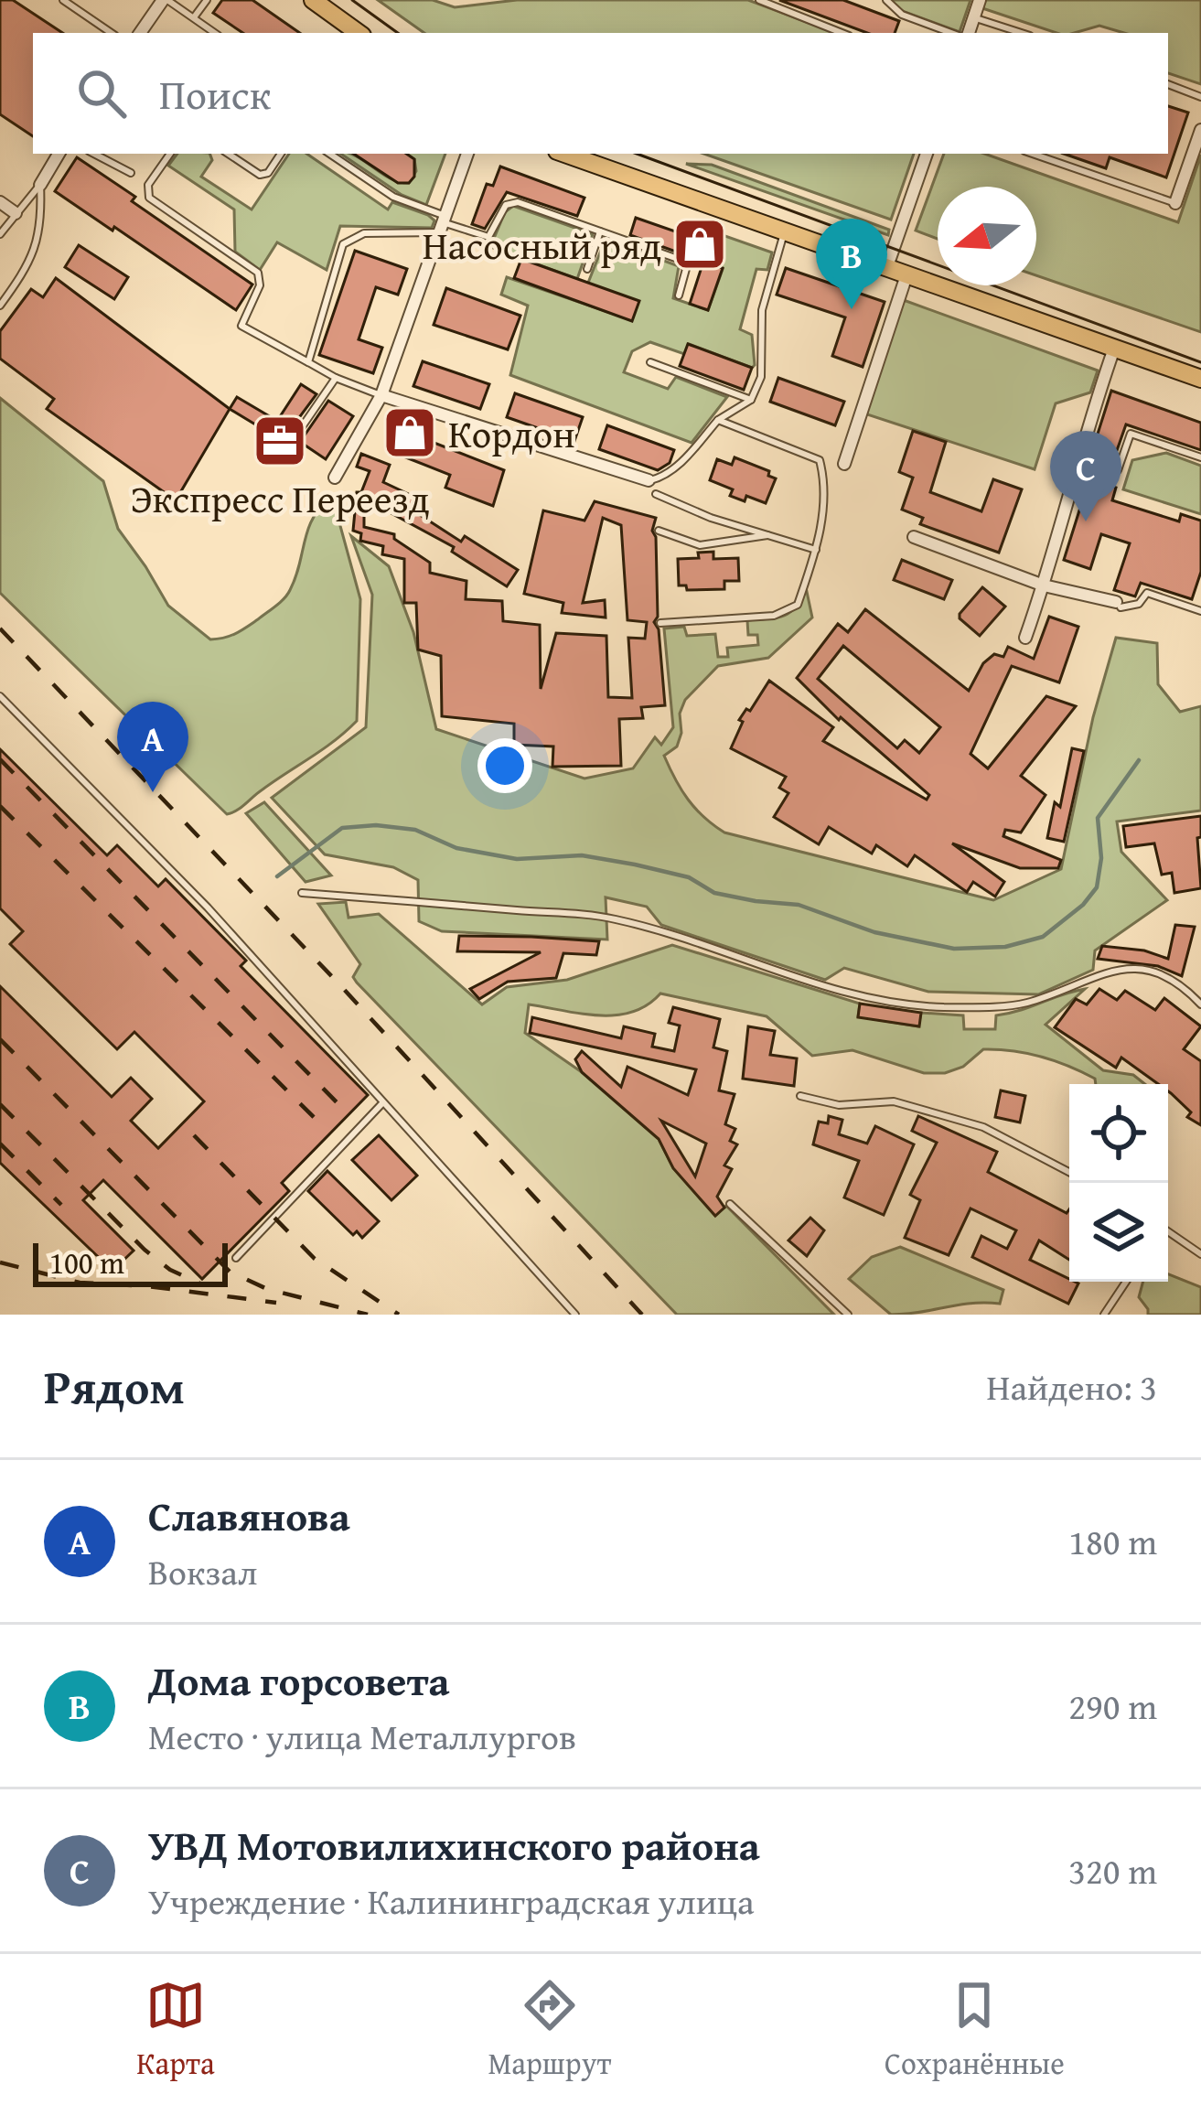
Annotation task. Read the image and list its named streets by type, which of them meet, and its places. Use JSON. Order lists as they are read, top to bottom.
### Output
{
  "places": {
    "shop": ["Насосный ряд", "Кордон"],
    "office": ["Экспресс Переезд"]
  },
  "scale_bar": "100 m",
  "north": "left",
  "page": {
    "search": "Поиск",
    "pins": ["B", "C", "A"],
    "scale": "100 m",
    "heading": ["Рядом", "Найдено: 3"],
    "list": [
      {
        "mark": "A",
        "name": "Славянова",
        "note": "Вокзал",
        "value": "180 m"
      },
      {
        "mark": "B",
        "name": "Дома горсовета",
        "note": "Место · улица Металлургов",
        "value": "290 m"
      },
      {
        "mark": "C",
        "name": "УВД Мотовилихинского района",
        "note": "Учреждение · Калининградская улица",
        "value": "320 m"
      }
    ],
    "nav": ["Карта", "Маршрут", "Сохранённые"]
  }
}
